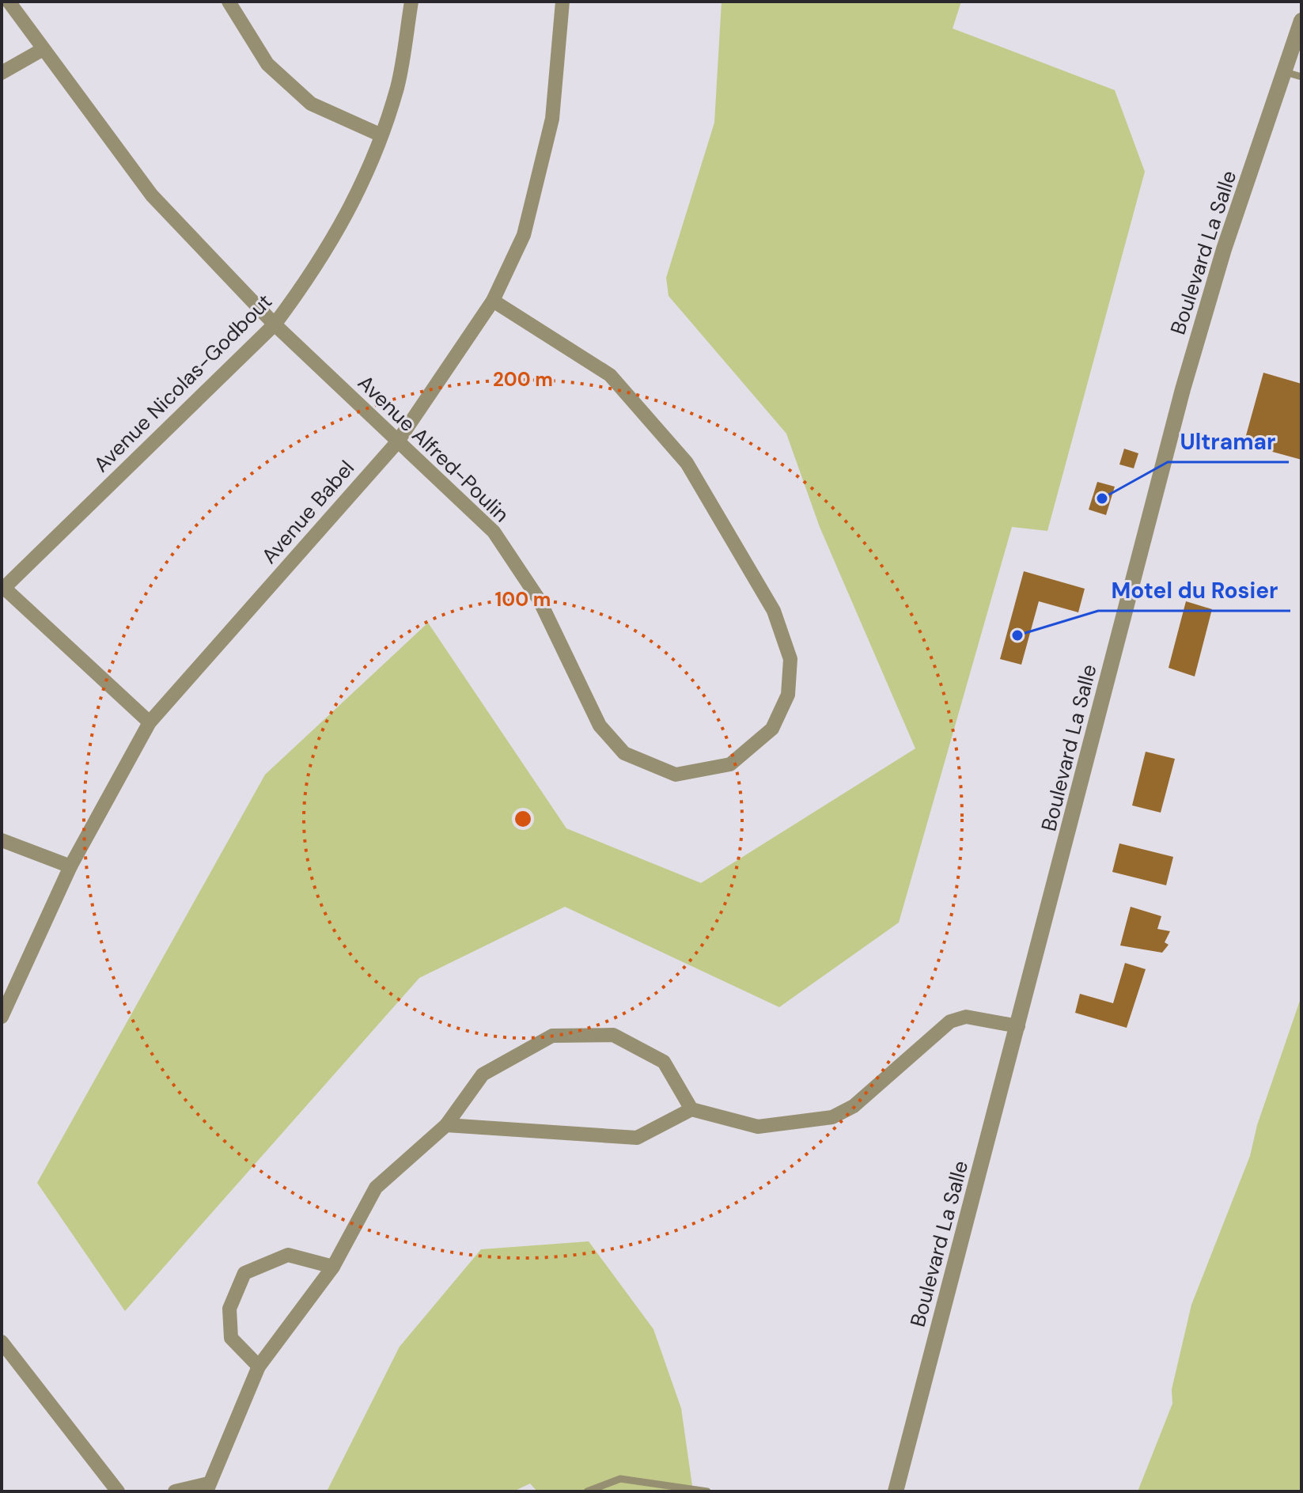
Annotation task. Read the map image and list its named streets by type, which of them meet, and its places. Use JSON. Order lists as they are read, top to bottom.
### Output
{
  "streets": {
    "street": [
      "Boulevard La Salle",
      "Avenue Nicolas-Godbout",
      "Avenue Alfred-Poulin",
      "Avenue Babel"
    ]
  },
  "crossings": [
    ["Avenue Nicolas-Godbout", "Avenue Alfred-Poulin"],
    ["Avenue Alfred-Poulin", "Avenue Babel"]
  ],
  "places": ["Ultramar", "Motel du Rosier"],
  "rings": ["200 m", "100 m"]
}
